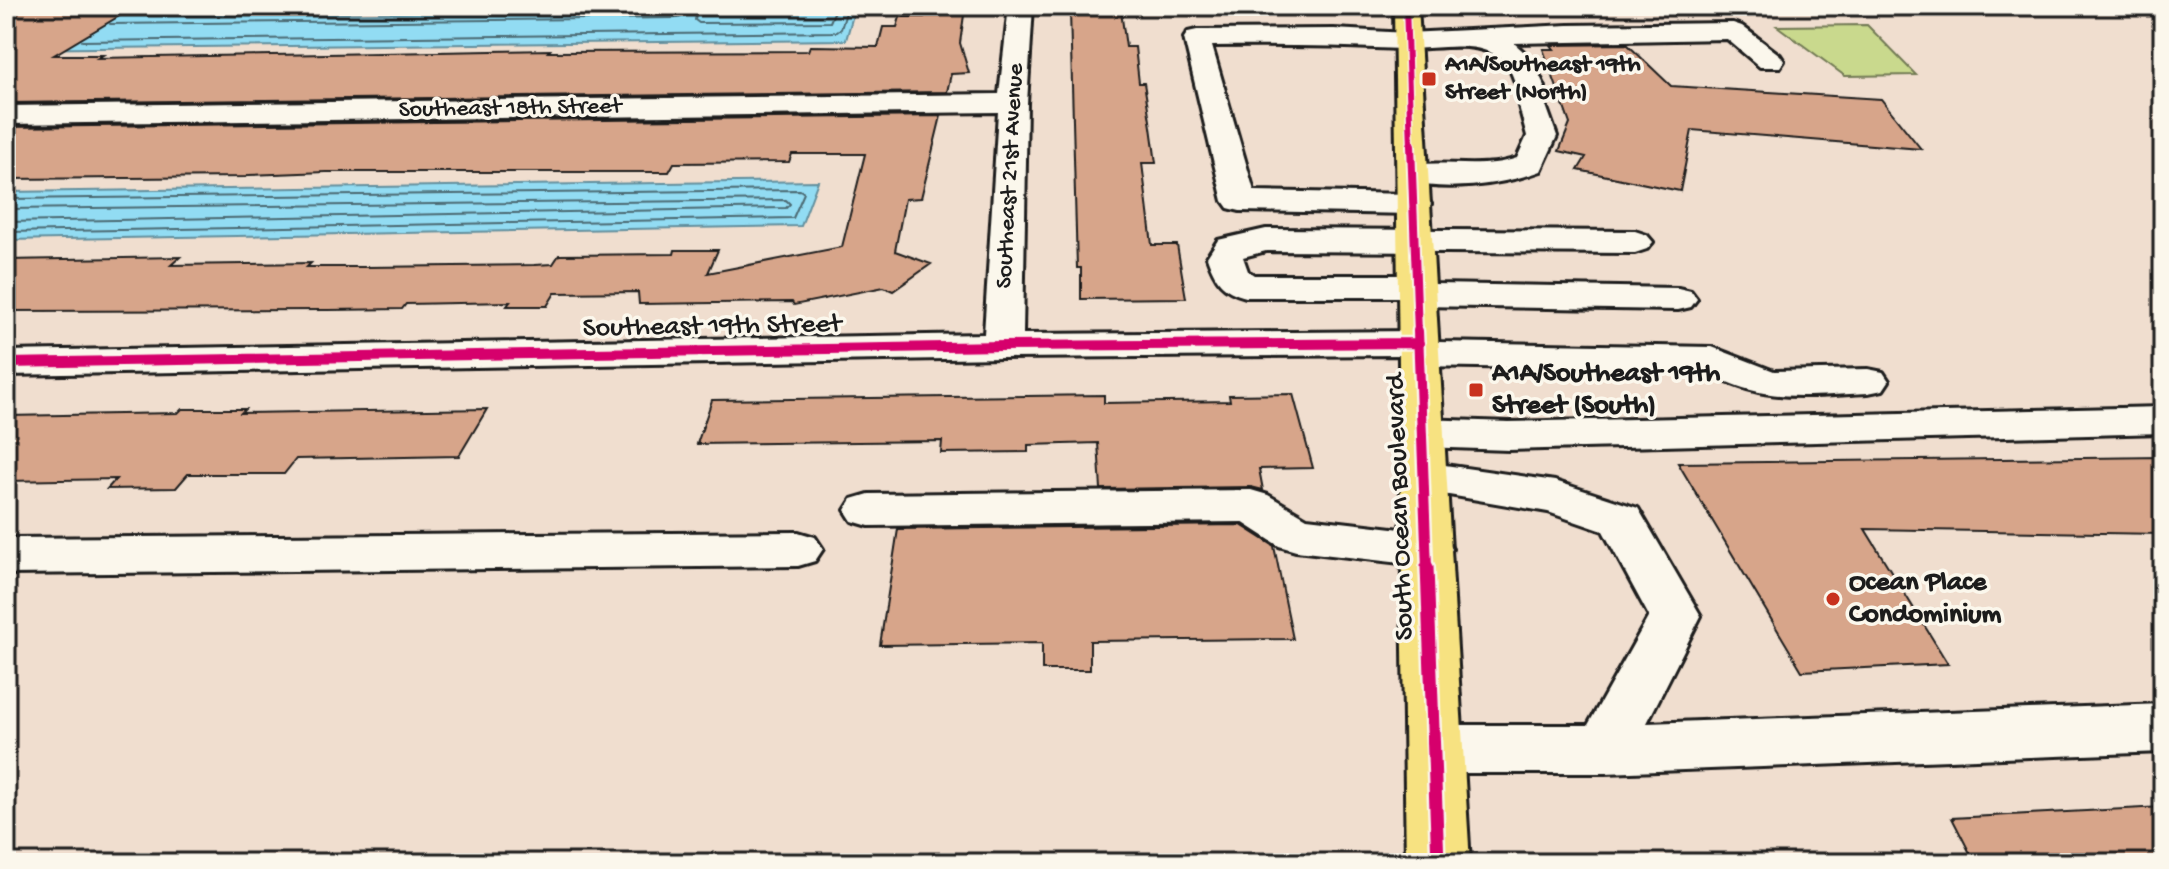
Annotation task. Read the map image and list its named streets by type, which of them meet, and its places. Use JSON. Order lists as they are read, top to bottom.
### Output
{
  "streets": {
    "main road": ["South Ocean Boulevard"],
    "street": ["Southeast 18th Street", "Southeast 21st Avenue", "Southeast 19th Street"]
  },
  "crossings": [
    ["Southeast 18th Street", "Southeast 21st Avenue"],
    ["Southeast 21st Avenue", "Southeast 19th Street"],
    ["Southeast 19th Street", "South Ocean Boulevard"]
  ],
  "places": {
    "transit": ["A1A/Southeast 19th Street (North)", "A1A/Southeast 19th Street (South)"],
    "other": ["Ocean Place Condominium"]
  }
}
